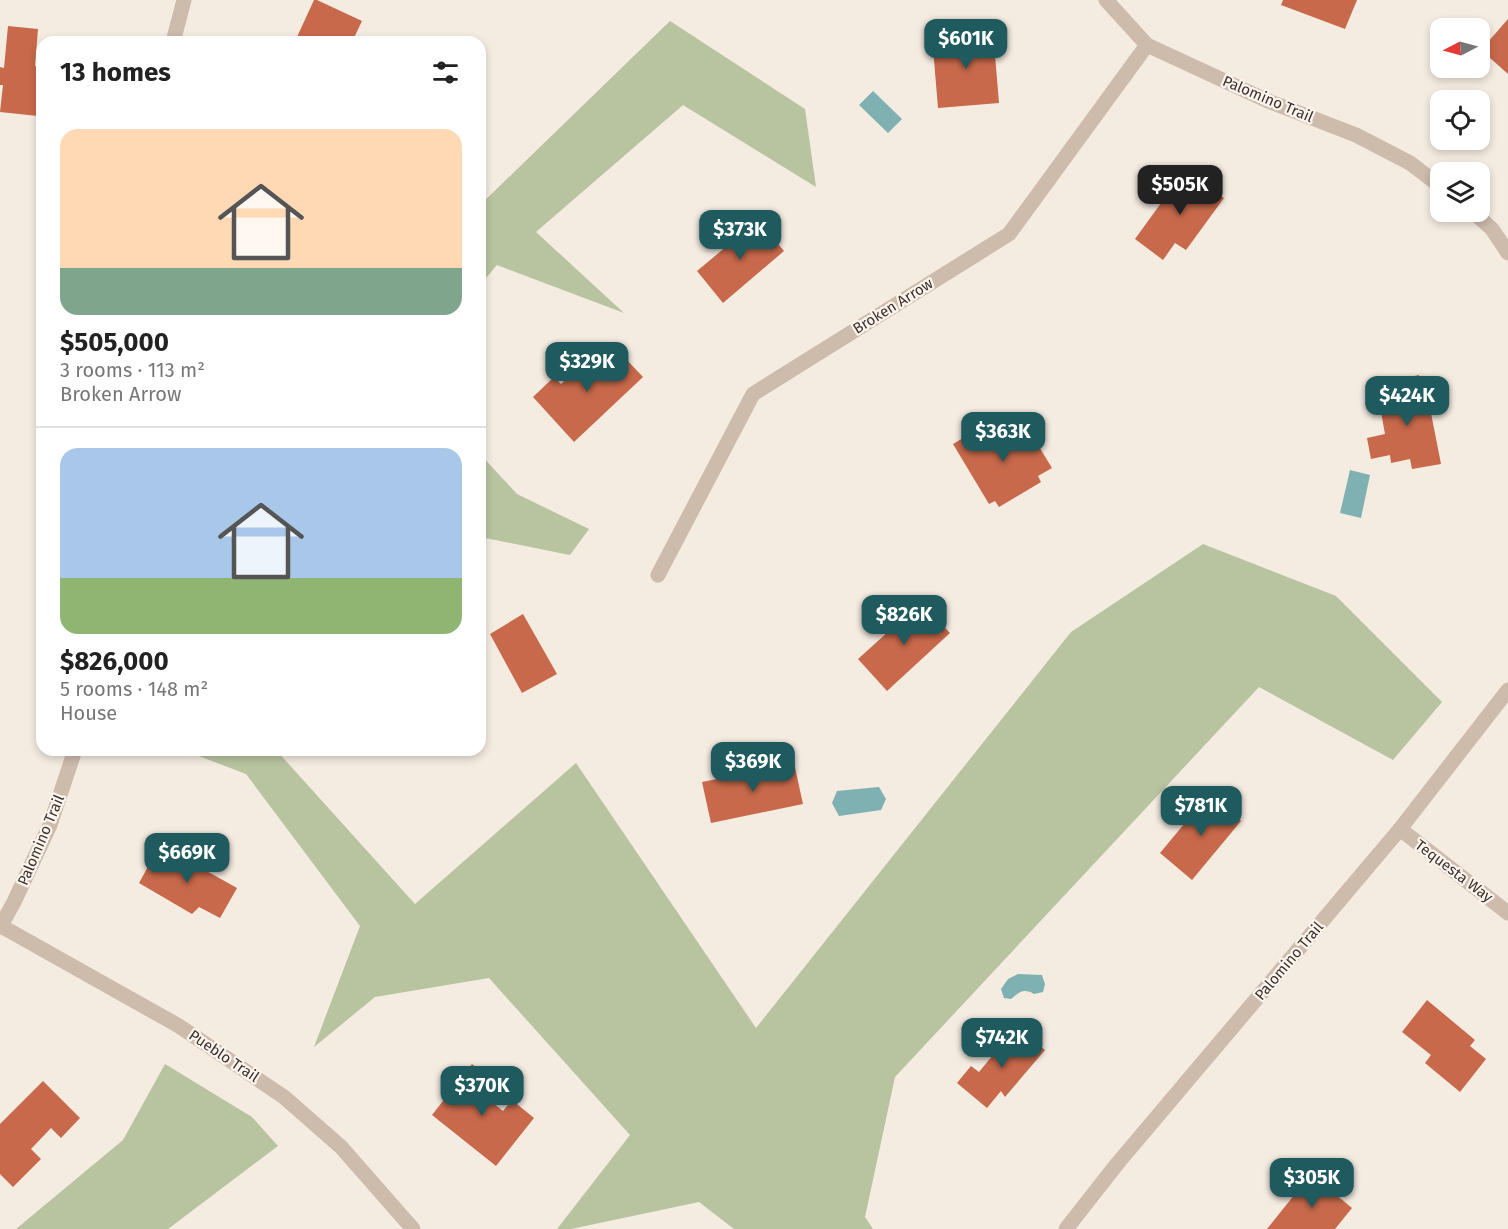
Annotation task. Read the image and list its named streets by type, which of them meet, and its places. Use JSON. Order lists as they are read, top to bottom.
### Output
{
  "streets": {
    "street": [
      "Palomino Trail",
      "Broken Arrow",
      "Tequesta Way",
      "Pueblo Trail"
    ]
  },
  "crossings": [
    ["Palomino Trail", "Broken Arrow"],
    ["Palomino Trail", "Tequesta Way"],
    ["Palomino Trail", "Pueblo Trail"]
  ],
  "north": "left",
  "page": {
    "price": [
      "$601K",
      "$505K",
      "$373K",
      "$329K",
      "$424K",
      "$363K",
      "$826K",
      "$369K",
      "$781K",
      "$669K",
      "$742K",
      "$370K",
      "$305K"
    ],
    "heading": "13 homes",
    "list": [
      {
        "name": "$505,000",
        "note": "3 rooms · 113 m² · Broken Arrow"
      },
      {
        "name": "$826,000",
        "note": "5 rooms · 148 m² · House"
      }
    ]
  }
}
